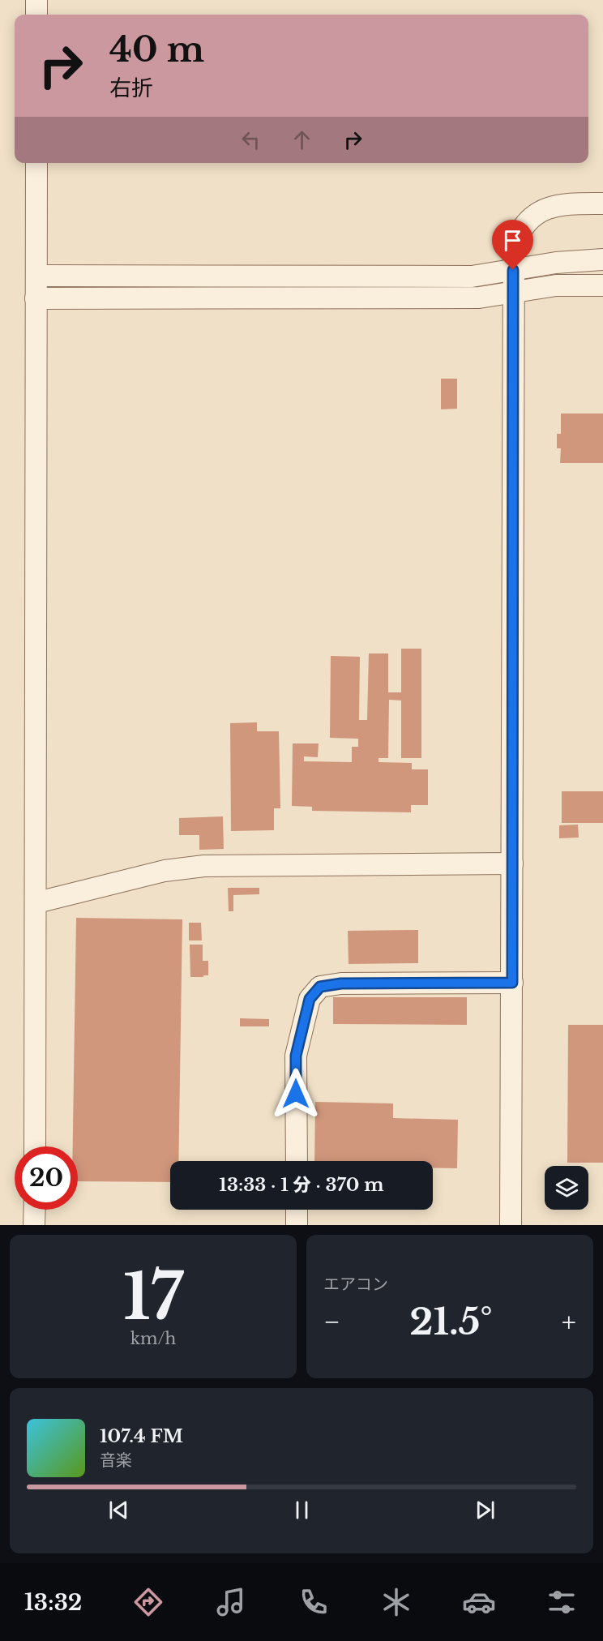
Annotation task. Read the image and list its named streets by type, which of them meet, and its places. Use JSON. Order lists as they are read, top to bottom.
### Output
{
  "page": {
    "turn": ["40 m", "右折"],
    "limit": "20",
    "trip": "13:33 · 1 分 · 370 m",
    "tile": [
      ["17", "km/h"],
      "エアコン"
    ],
    "heat": ["−", "21.5°", "+"],
    "song": ["107.4 FM", "音楽"],
    "tabs": "13:32"
  }
}
